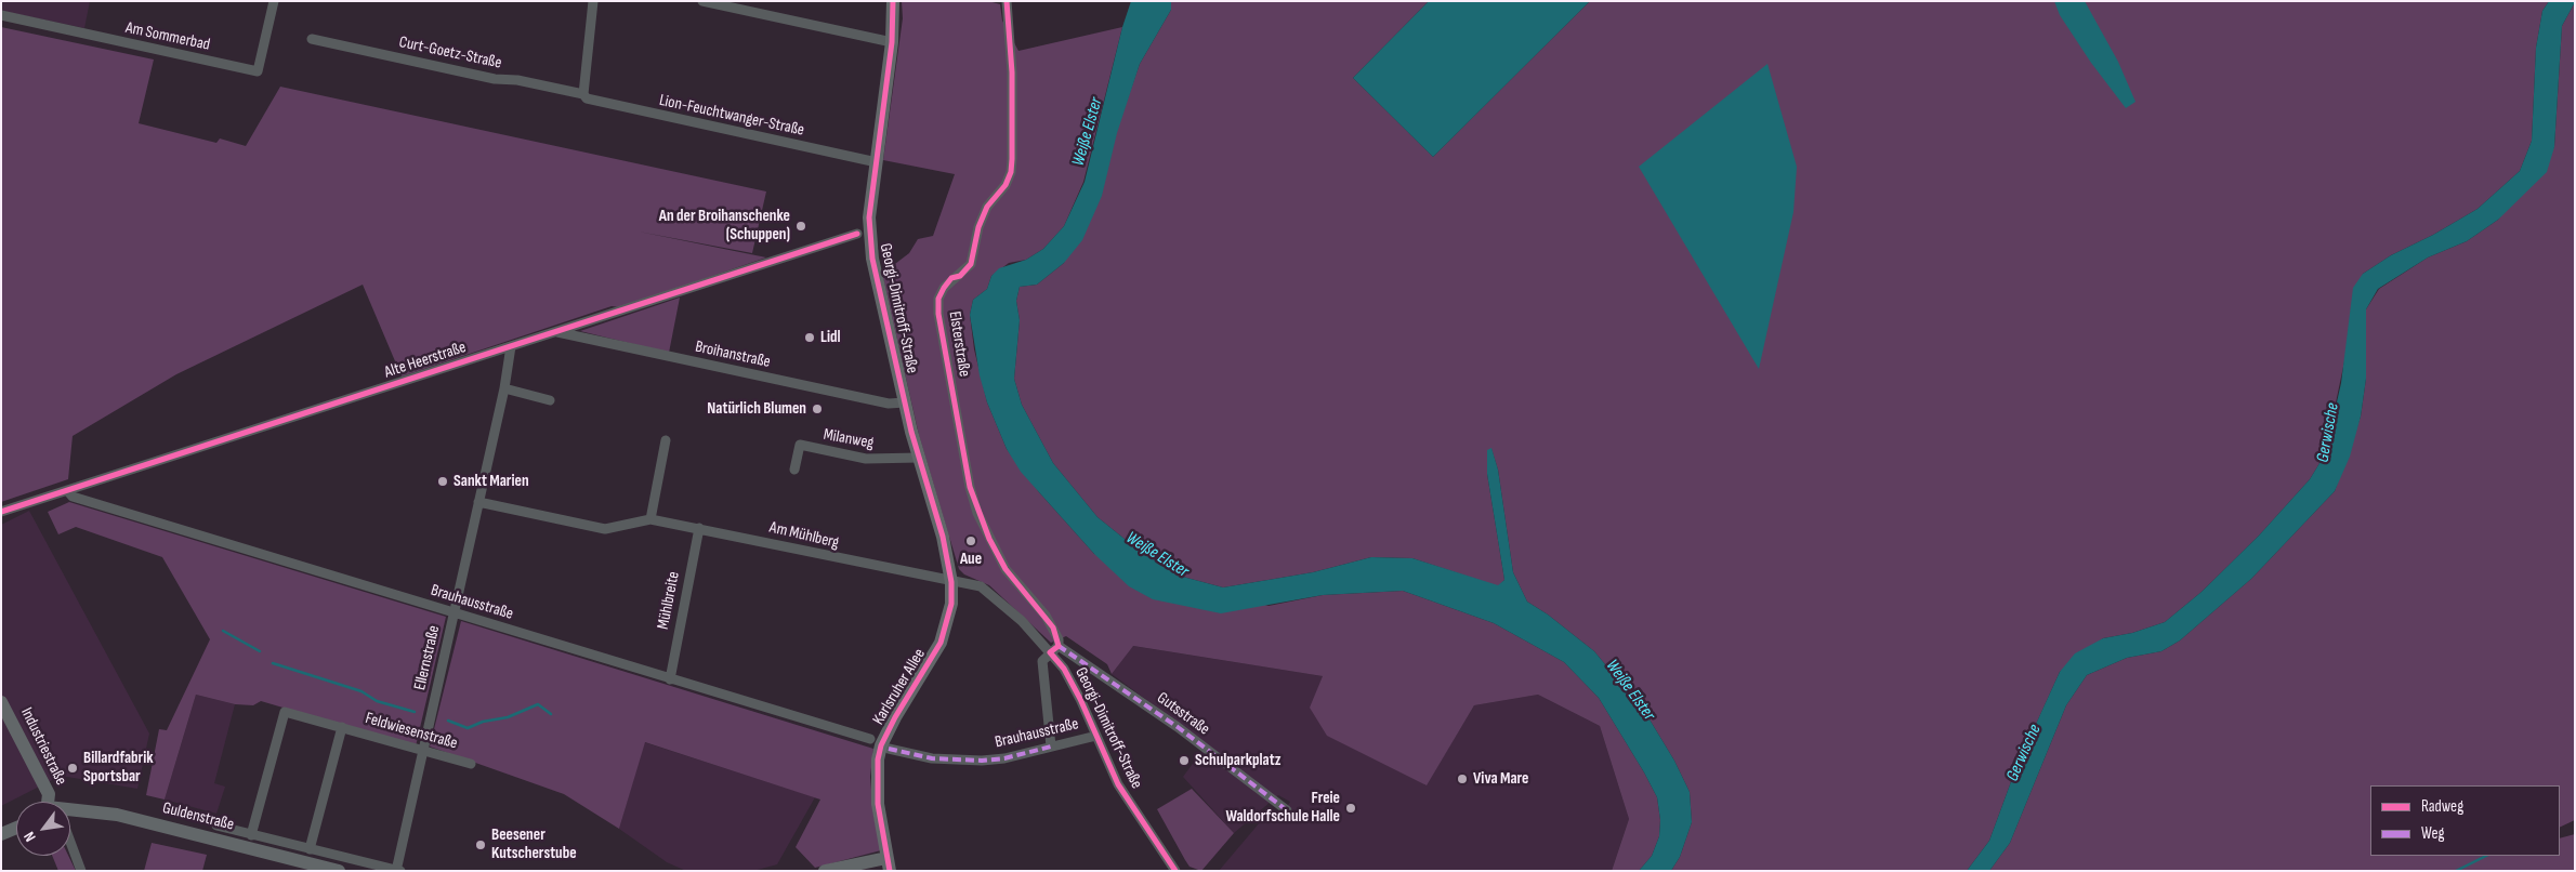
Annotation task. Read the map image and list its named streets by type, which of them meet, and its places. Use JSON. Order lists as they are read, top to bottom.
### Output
{
  "streets": {
    "street": [
      "Am Sommerbad",
      "Curt-Goetz-Straße",
      "Lion-Feuchtwanger-Straße",
      "Georgi-Dimitroff-Straße",
      "Elsterstraße",
      "Broihanstraße",
      "Alte Heerstraße",
      "Milanweg",
      "Am Mühlberg",
      "Mühlbreite",
      "Brauhausstraße",
      "Ellernstraße",
      "Karlsruher Allee",
      "Gutsstraße",
      "Feldwiesenstraße",
      "Industriestraße",
      "Guldenstraße"
    ]
  },
  "crossings": [
    ["Curt-Goetz-Straße", "Lion-Feuchtwanger-Straße"],
    ["Lion-Feuchtwanger-Straße", "Georgi-Dimitroff-Straße"],
    ["Georgi-Dimitroff-Straße", "Broihanstraße"],
    ["Georgi-Dimitroff-Straße", "Milanweg"],
    ["Georgi-Dimitroff-Straße", "Am Mühlberg"],
    ["Georgi-Dimitroff-Straße", "Brauhausstraße"],
    ["Georgi-Dimitroff-Straße", "Karlsruher Allee"],
    ["Elsterstraße", "Gutsstraße"],
    ["Broihanstraße", "Alte Heerstraße"],
    ["Alte Heerstraße", "Brauhausstraße"],
    ["Alte Heerstraße", "Ellernstraße"],
    ["Am Mühlberg", "Mühlbreite"],
    ["Am Mühlberg", "Ellernstraße"],
    ["Am Mühlberg", "Karlsruher Allee"],
    ["Mühlbreite", "Brauhausstraße"],
    ["Brauhausstraße", "Ellernstraße"],
    ["Ellernstraße", "Feldwiesenstraße"],
    ["Ellernstraße", "Guldenstraße"],
    ["Feldwiesenstraße", "Guldenstraße"]
  ],
  "water": ["Weiße Elster", "Gerwische"],
  "places": [
    "An der Broihanschenke (Schuppen)",
    "Lidl",
    "Natürlich Blumen",
    "Sankt Marien",
    "Aue",
    "Schulparkplatz",
    "Billardfabrik Sportsbar",
    "Viva Mare",
    "Freie Waldorfschule Halle",
    "Beesener Kutscherstube"
  ],
  "legend": ["Radweg", "Weg"],
  "north": "bottom left"
}
